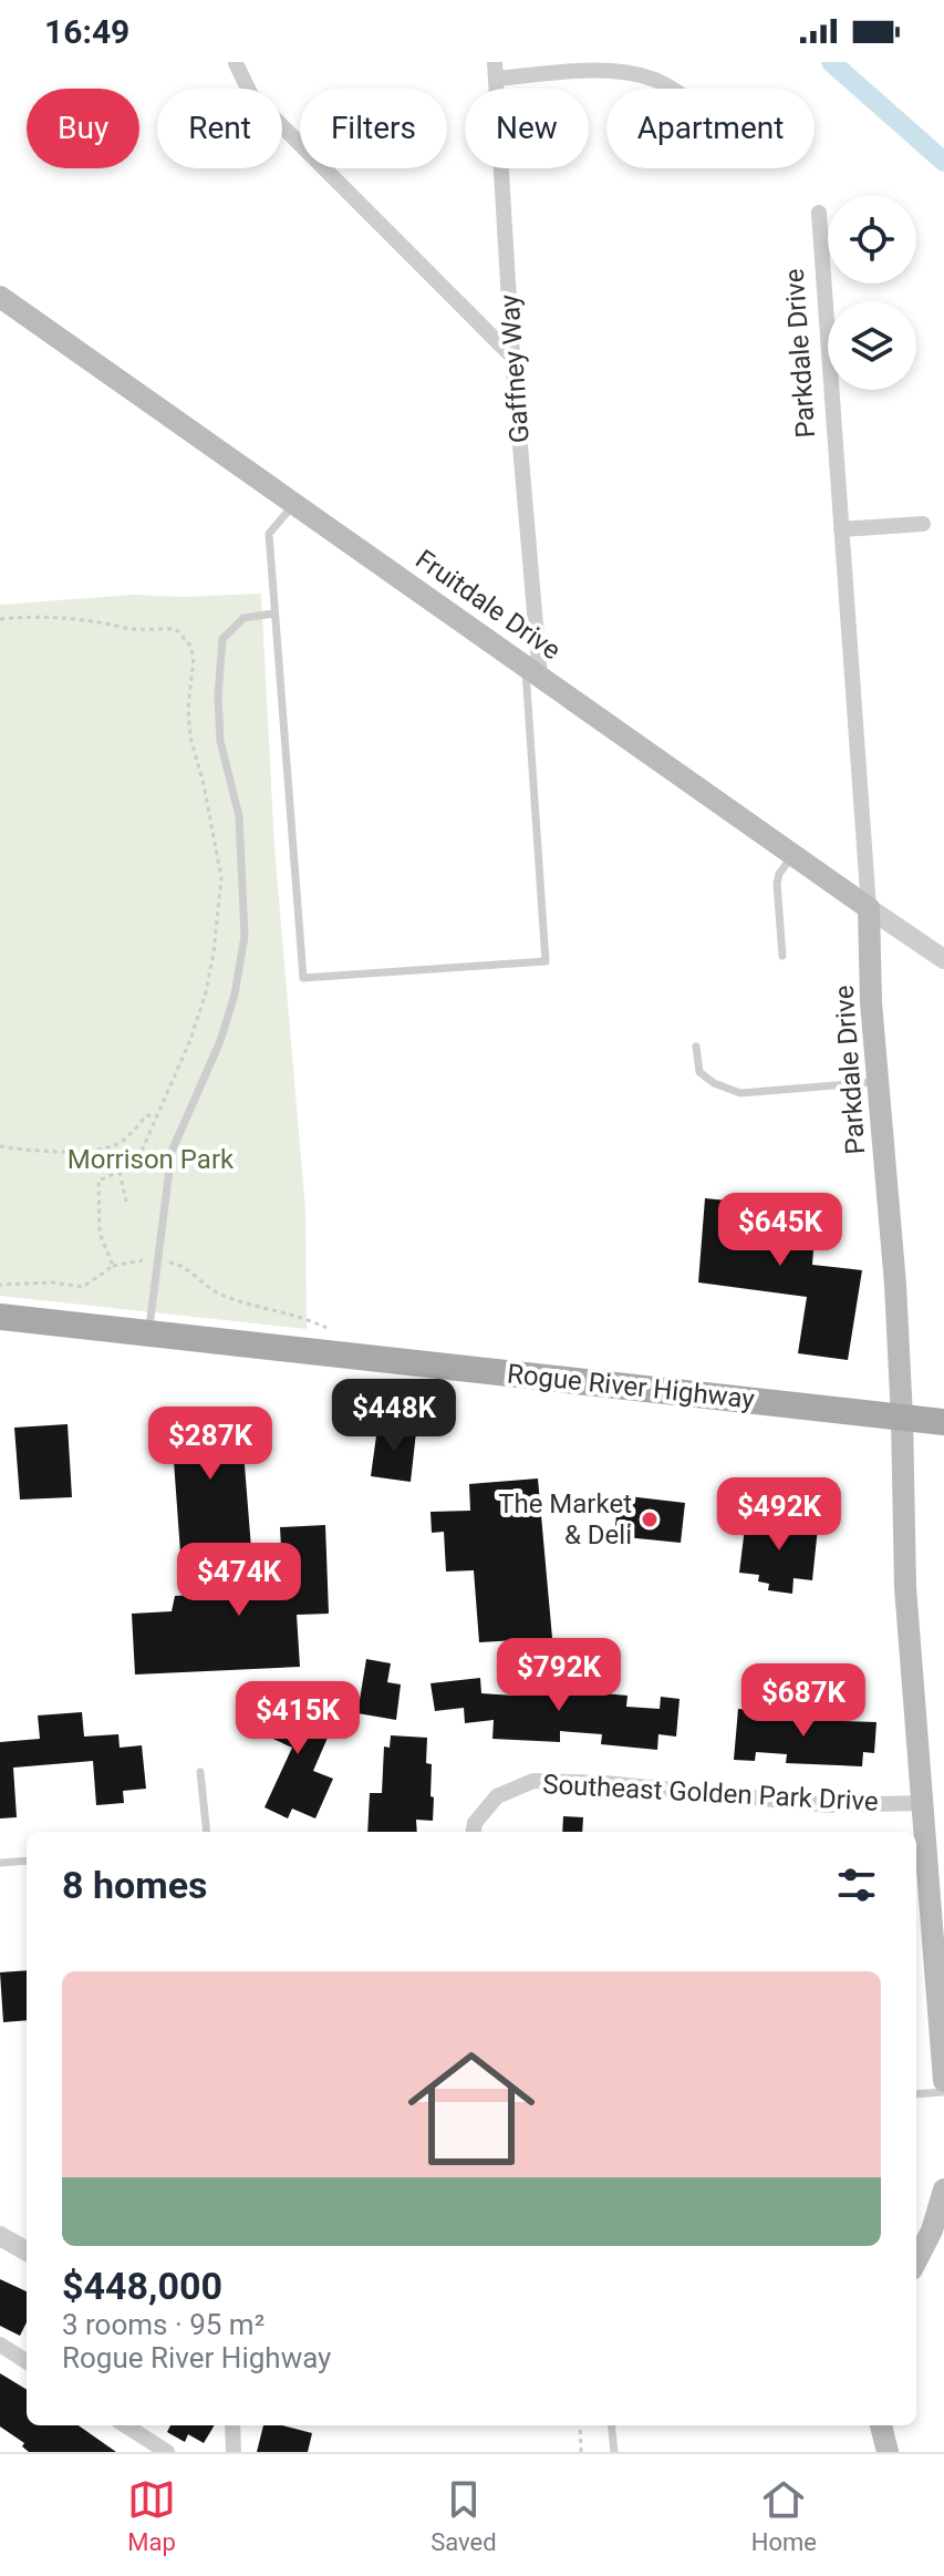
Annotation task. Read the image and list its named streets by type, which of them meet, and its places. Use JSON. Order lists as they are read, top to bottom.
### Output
{
  "streets": {
    "main road": ["Parkdale Drive", "Fruitdale Drive", "Rogue River Highway"],
    "street": ["Gaffney Way", "Southeast Golden Park Drive"]
  },
  "crossings": [
    ["Parkdale Drive", "Fruitdale Drive"],
    ["Parkdale Drive", "Rogue River Highway"],
    ["Parkdale Drive", "Southeast Golden Park Drive"],
    ["Gaffney Way", "Fruitdale Drive"]
  ],
  "parks": ["Morrison Park"],
  "places": ["The Market & Deli"],
  "page": {
    "status": "16:49",
    "chip": [
      "Buy",
      "Rent",
      "Filters",
      "New",
      "Apartment"
    ],
    "price": [
      "$645K",
      "$448K",
      "$287K",
      "$492K",
      "$474K",
      "$792K",
      "$687K",
      "$415K"
    ],
    "heading": "8 homes",
    "list": [
      {
        "name": "$448,000",
        "note": "3 rooms · 95 m² · Rogue River Highway"
      }
    ],
    "tabs": ["Map", "Saved", "Home"]
  }
}
